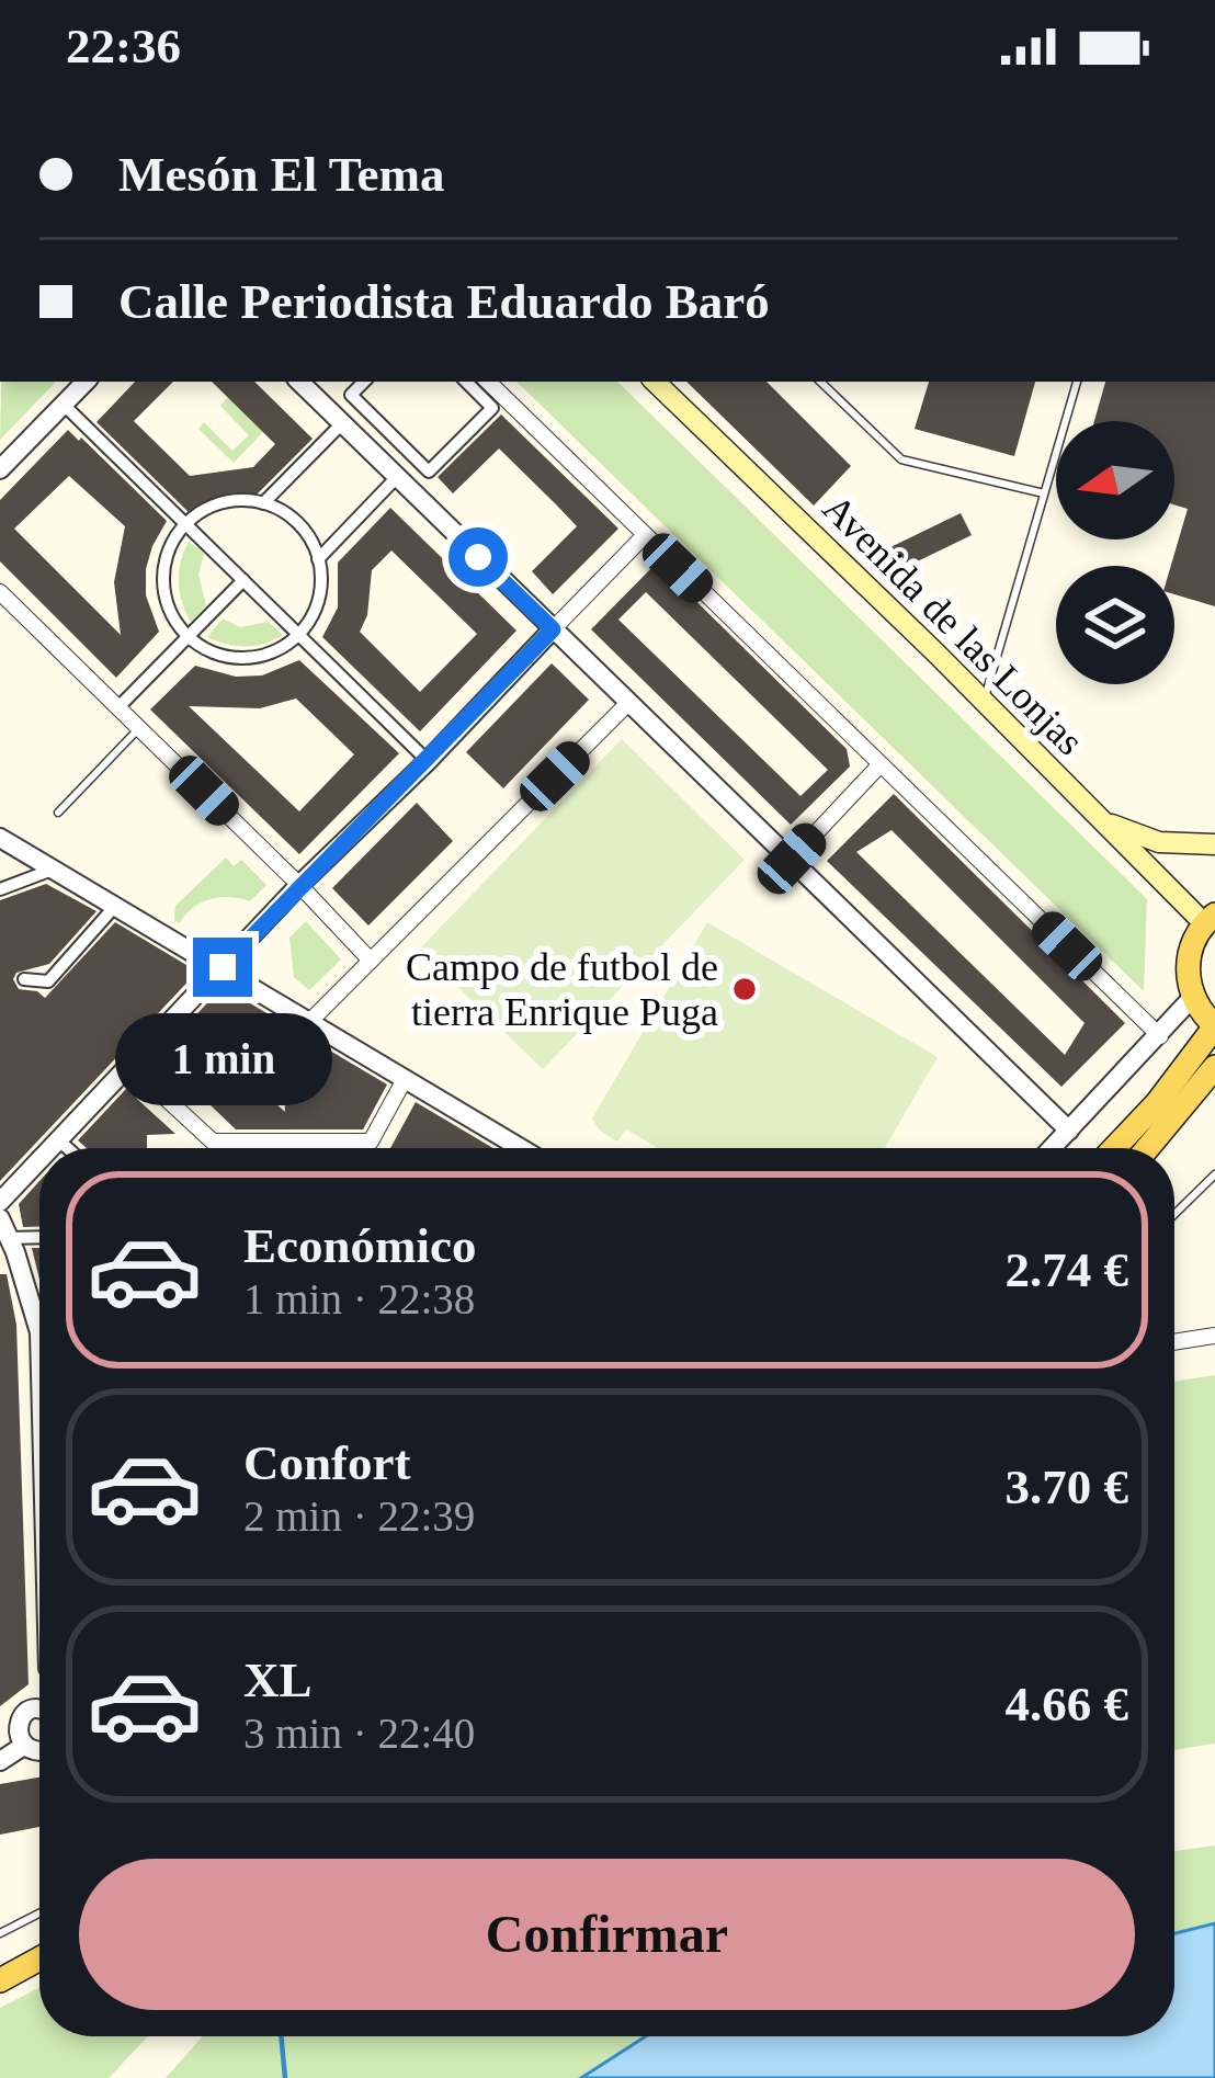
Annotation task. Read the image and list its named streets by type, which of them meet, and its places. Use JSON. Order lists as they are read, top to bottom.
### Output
{
  "streets": {
    "main road": ["Avenida de las Lonjas"]
  },
  "places": ["Campo de futbol de tierra Enrique Puga"],
  "north": "left",
  "page": {
    "status": "22:36",
    "banner": ["Mesón El Tema", "Calle Periodista Eduardo Baró"],
    "bubble": "1 min",
    "list": [
      {
        "name": "Económico",
        "note": "1 min · 22:38",
        "value": "2.74 €"
      },
      {
        "name": "Confort",
        "note": "2 min · 22:39",
        "value": "3.70 €"
      },
      {
        "name": "XL",
        "note": "3 min · 22:40",
        "value": "4.66 €"
      }
    ],
    "buttons": "Confirmar"
  }
}
